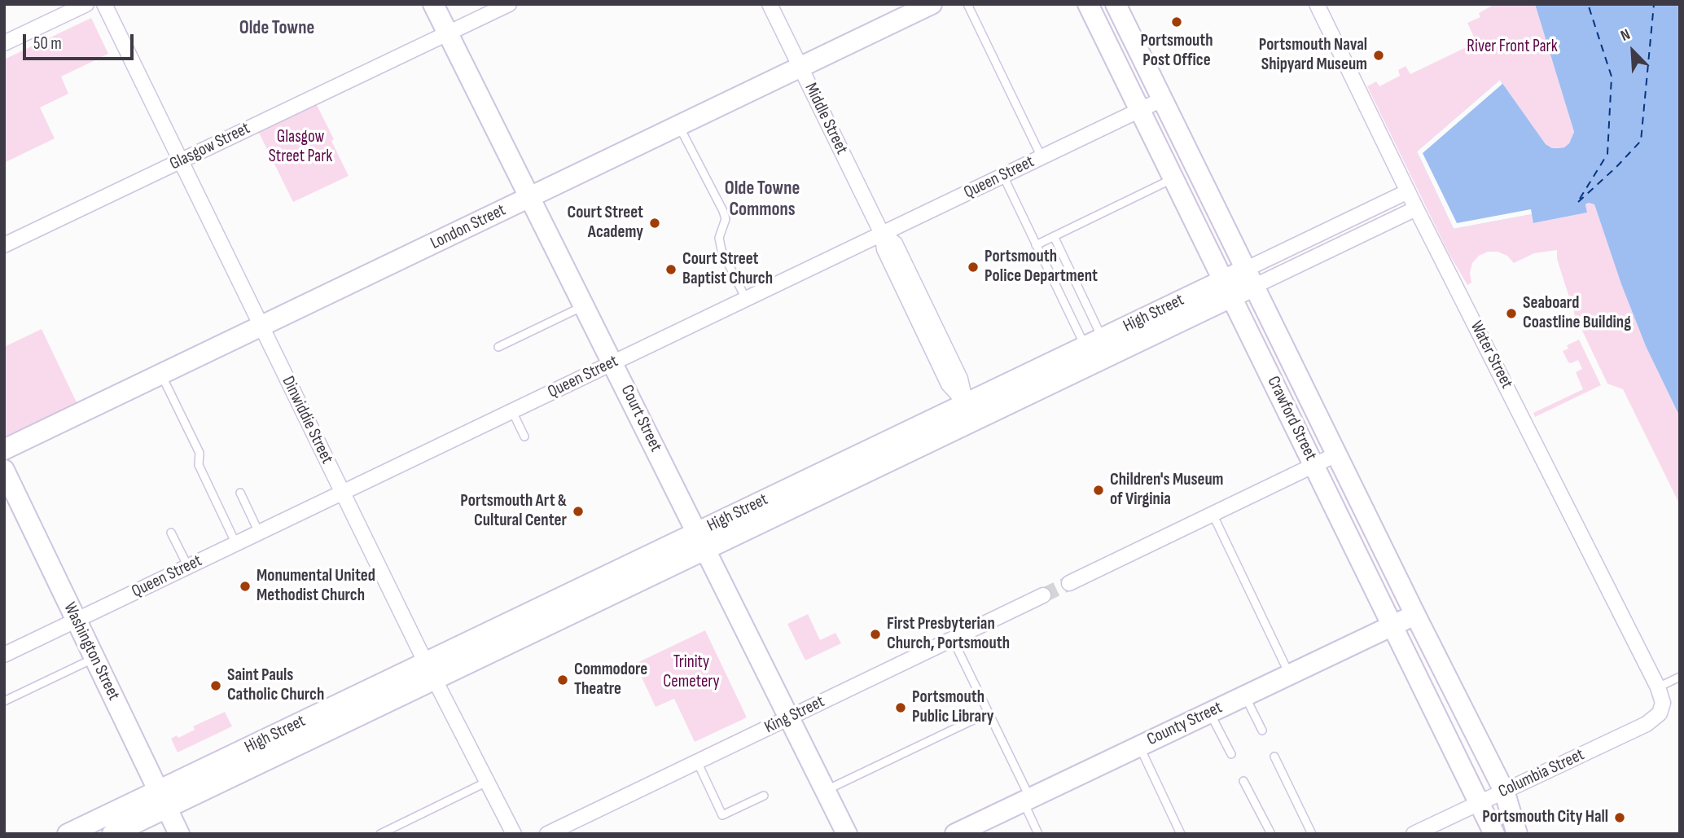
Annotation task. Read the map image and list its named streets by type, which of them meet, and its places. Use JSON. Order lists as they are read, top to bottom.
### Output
{
  "streets": {
    "main road": [
      "London Street",
      "High Street",
      "Court Street",
      "Crawford Street",
      "Washington Street",
      "County Street"
    ],
    "street": [
      "Middle Street",
      "Glasgow Street",
      "Queen Street",
      "Water Street",
      "Dinwiddie Street",
      "King Street",
      "Columbia Street"
    ]
  },
  "crossings": [
    ["Middle Street", "Queen Street"],
    ["Middle Street", "London Street"],
    ["Middle Street", "High Street"],
    ["Glasgow Street", "Court Street"],
    ["Glasgow Street", "Dinwiddie Street"],
    ["Queen Street", "Court Street"],
    ["Queen Street", "Crawford Street"],
    ["Queen Street", "Dinwiddie Street"],
    ["Queen Street", "Washington Street"],
    ["London Street", "Court Street"],
    ["London Street", "Dinwiddie Street"],
    ["High Street", "Water Street"],
    ["High Street", "Court Street"],
    ["High Street", "Crawford Street"],
    ["High Street", "Dinwiddie Street"],
    ["High Street", "Washington Street"],
    ["Water Street", "Columbia Street"],
    ["Court Street", "King Street"],
    ["Crawford Street", "County Street"],
    ["Crawford Street", "Columbia Street"]
  ],
  "districts": ["Olde Towne", "Olde Towne Commons"],
  "parks": ["River Front Park", "Glasgow Street Park", "Trinity Cemetery"],
  "places": [
    "Portsmouth Post Office",
    "Portsmouth Naval Shipyard Museum",
    "Court Street Academy",
    "Portsmouth Police Department",
    "Court Street Baptist Church",
    "Seaboard Coastline Building",
    "Children's Museum of Virginia",
    "Portsmouth Art & Cultural Center",
    "Monumental United Methodist Church",
    "First Presbyterian Church, Portsmouth",
    "Commodore Theatre",
    "Saint Pauls Catholic Church",
    "Portsmouth Public Library",
    "Portsmouth City Hall"
  ],
  "scale_bar": "50 m",
  "north": "top left"
}
